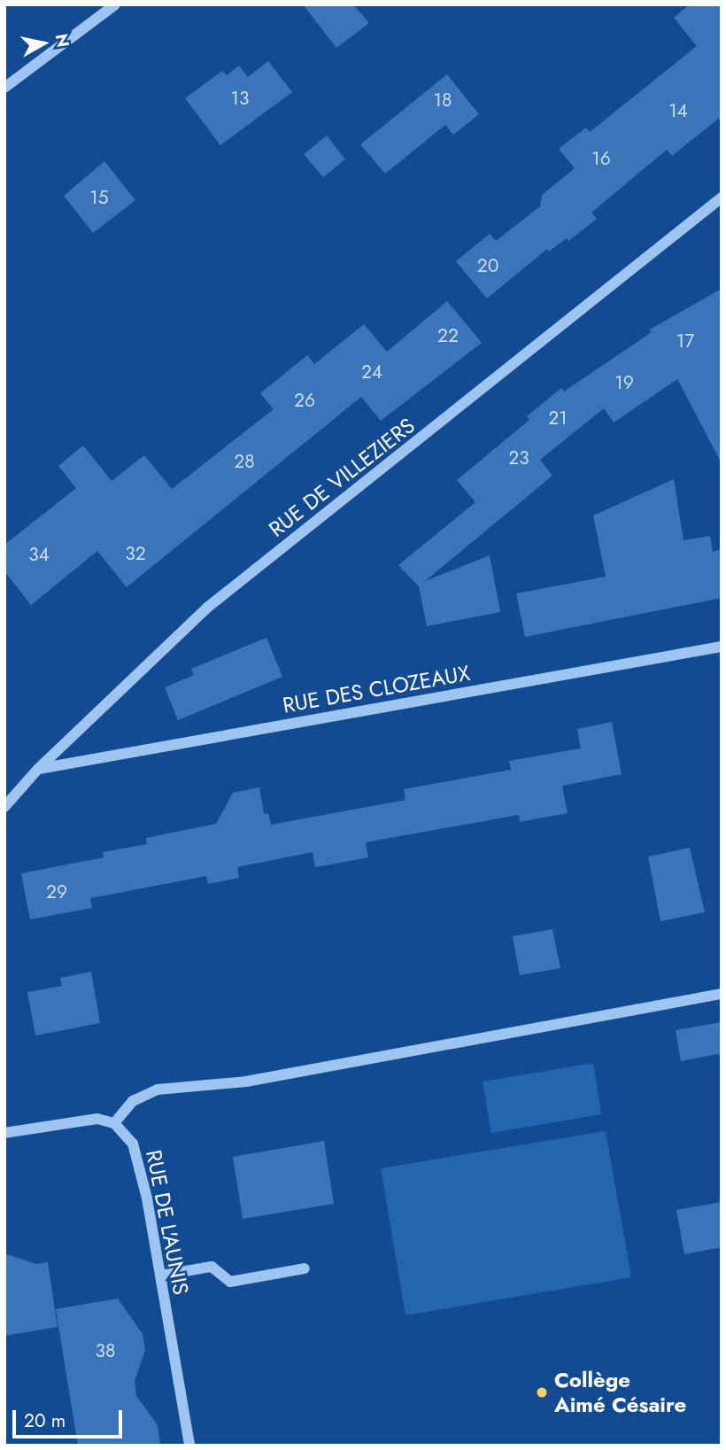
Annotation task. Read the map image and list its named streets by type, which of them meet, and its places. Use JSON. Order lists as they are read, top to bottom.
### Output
{
  "streets": {
    "street": ["RUE DE VILLEZIERS", "RUE DES CLOZEAUX", "RUE DE L'AUNIS"]
  },
  "crossings": [
    ["RUE DE VILLEZIERS", "RUE DES CLOZEAUX"]
  ],
  "places": ["Collège Aimé Césaire"],
  "house_numbers": [
    "13",
    "18",
    "14",
    "16",
    "15",
    "20",
    "22",
    "17",
    "24",
    "19",
    "26",
    "21",
    "23",
    "28",
    "32",
    "34",
    "29",
    "38"
  ],
  "scale_bar": "20 m",
  "north": "right"
}
